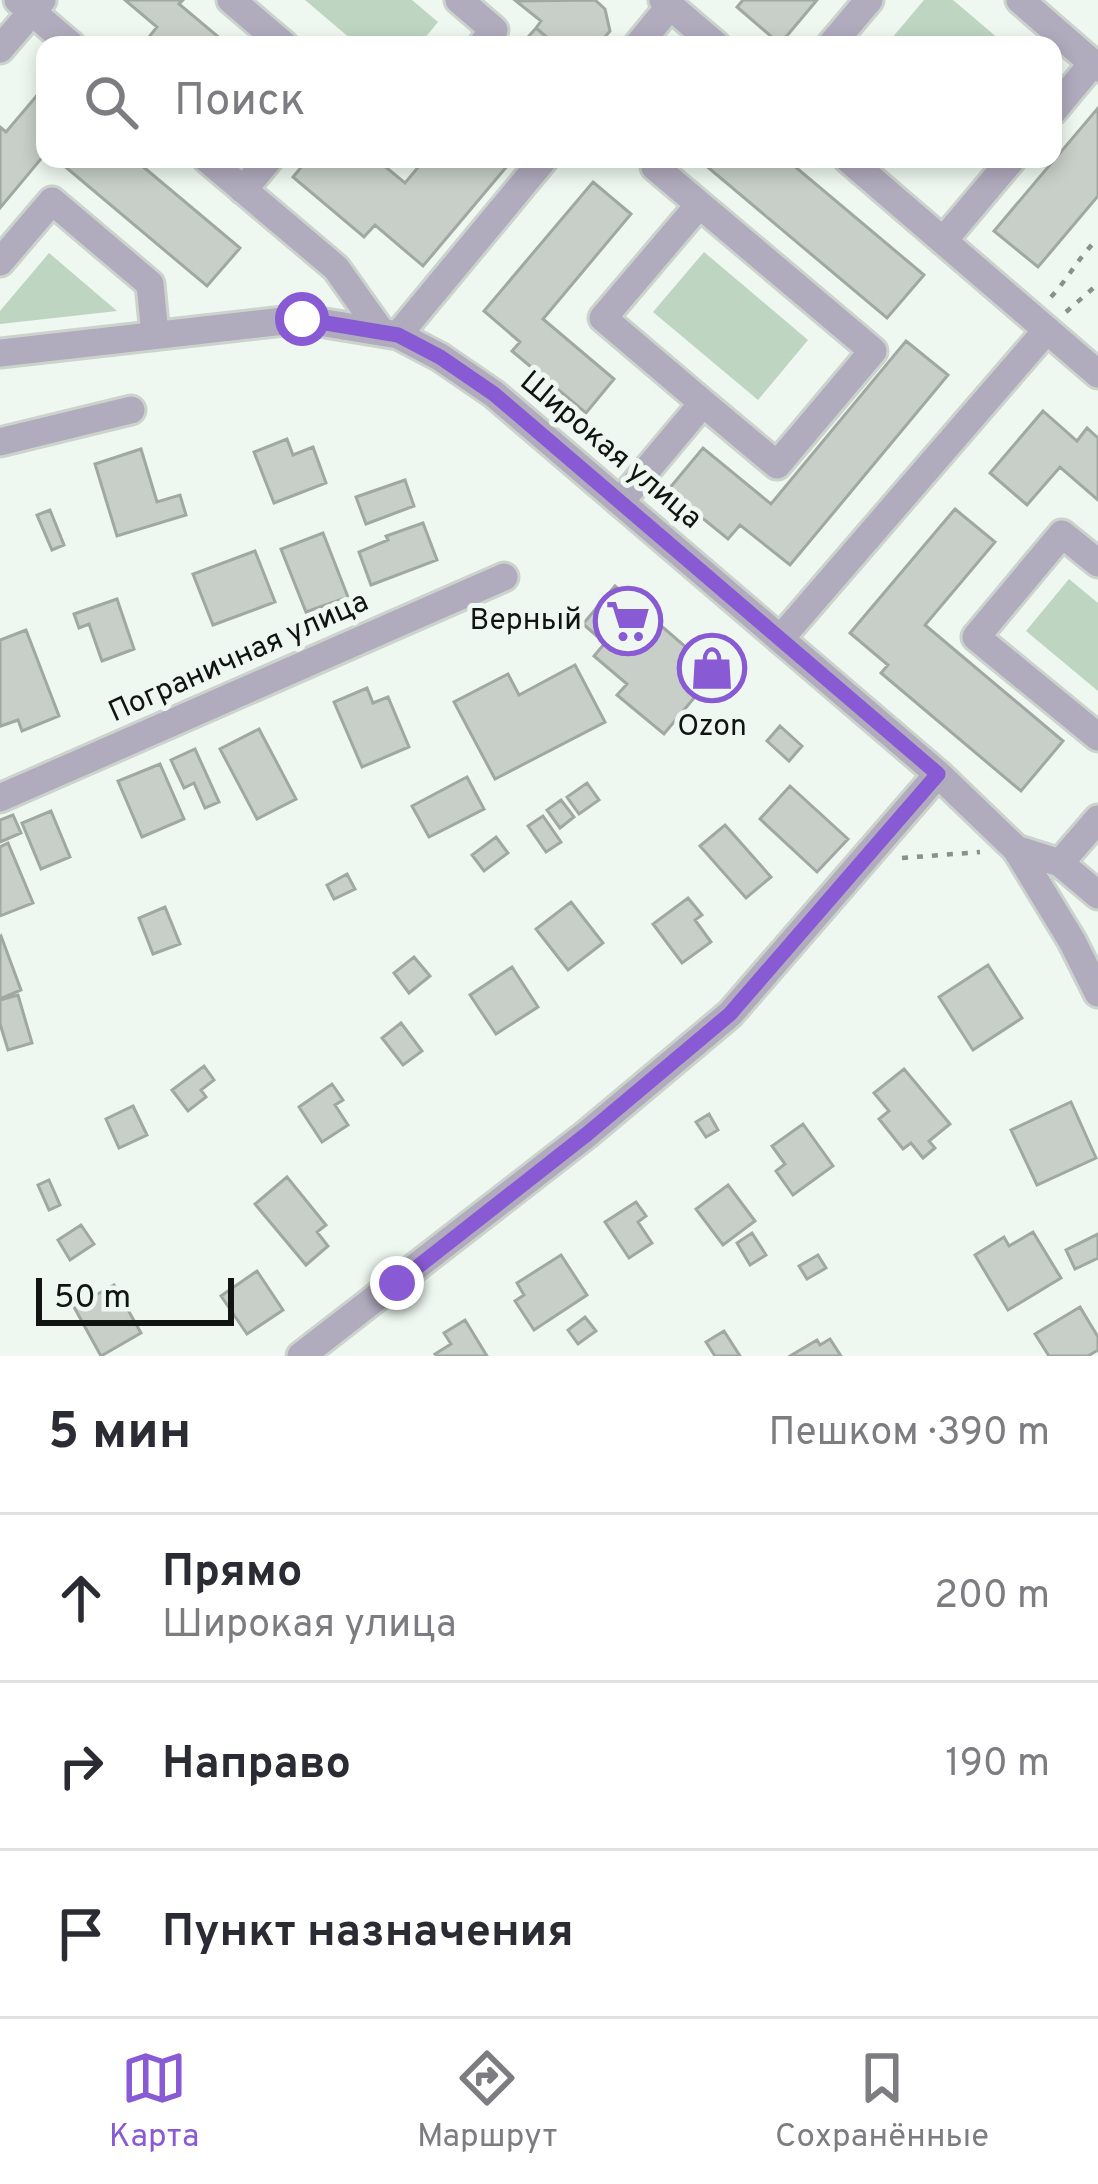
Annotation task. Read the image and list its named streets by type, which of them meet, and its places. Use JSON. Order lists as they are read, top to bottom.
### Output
{
  "streets": {
    "street": ["Широкая улица", "Пограничная улица"]
  },
  "places": {
    "supermarket": ["Верный"],
    "shop": ["Ozon"]
  },
  "scale_bar": "50 m",
  "page": {
    "search": "Поиск",
    "scale": "50 m",
    "heading": ["5 мин", "Пешком · 390 m"],
    "list": [
      ["Прямо", "Широкая улица", "200 m"],
      ["Направо", "190 m"],
      "Пункт назначения"
    ],
    "nav": ["Карта", "Маршрут", "Сохранённые"]
  }
}
